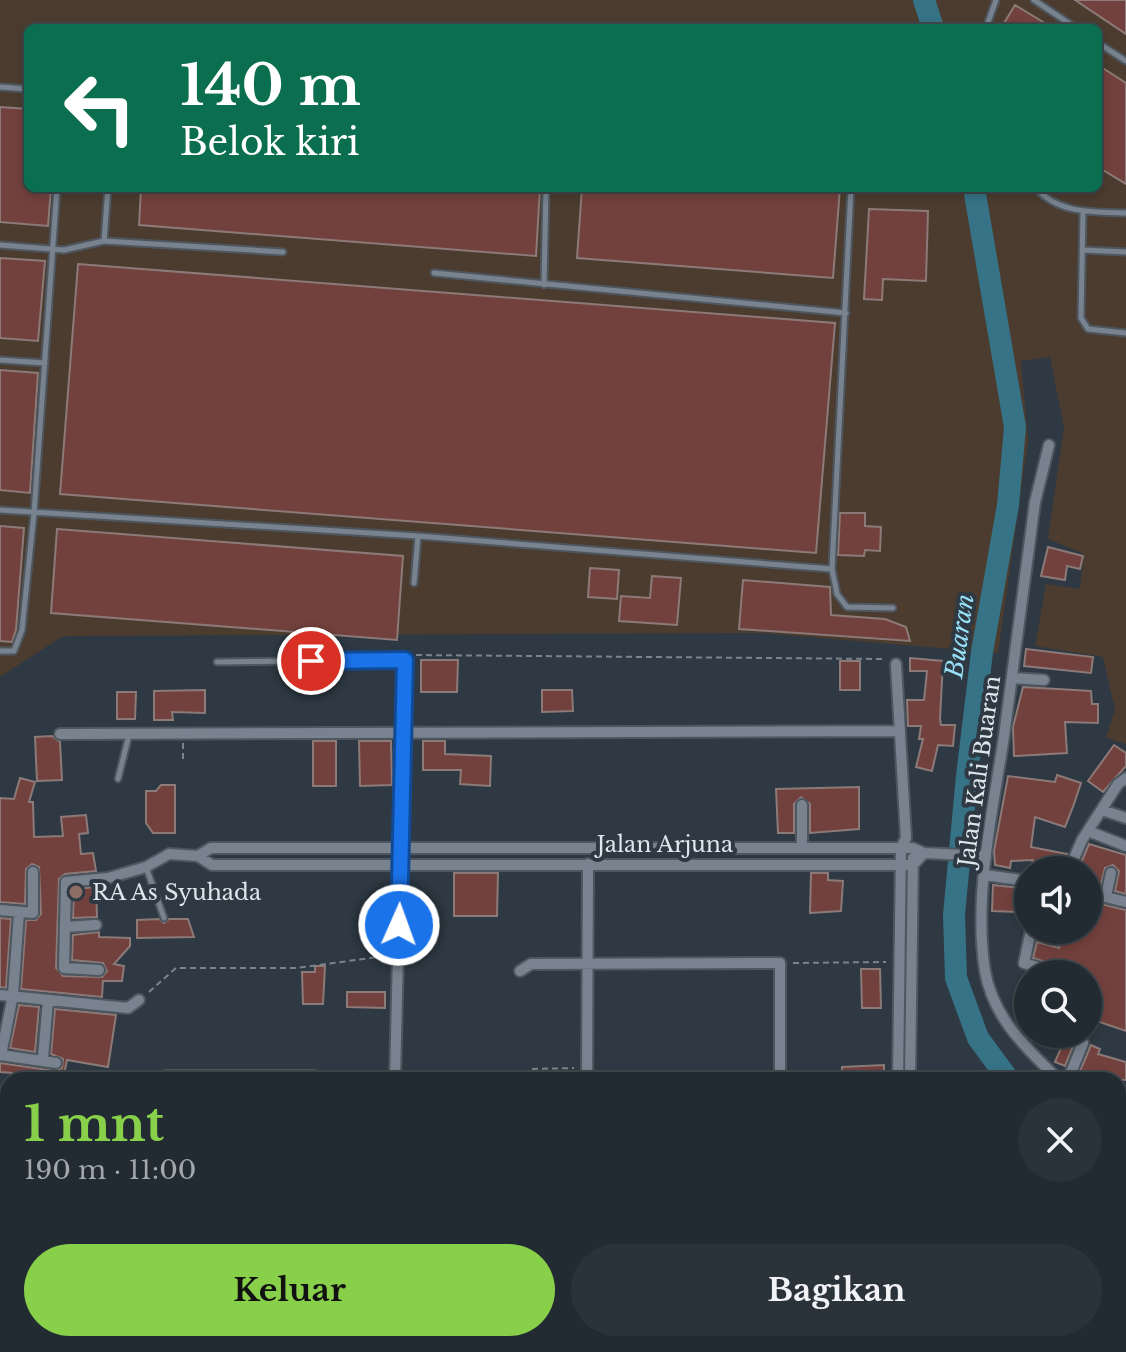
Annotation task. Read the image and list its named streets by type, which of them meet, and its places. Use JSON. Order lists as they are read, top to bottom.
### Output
{
  "streets": {
    "street": ["Jalan Kali Buaran", "Jalan Arjuna"]
  },
  "crossings": [
    ["Jalan Kali Buaran", "Jalan Arjuna"]
  ],
  "water": ["Buaran"],
  "places": ["RA As Syuhada"],
  "page": {
    "turn": ["140 m", "Belok kiri"],
    "heading": ["1 mnt", "190 m · 11:00"],
    "buttons": ["Keluar", "Bagikan"]
  }
}
